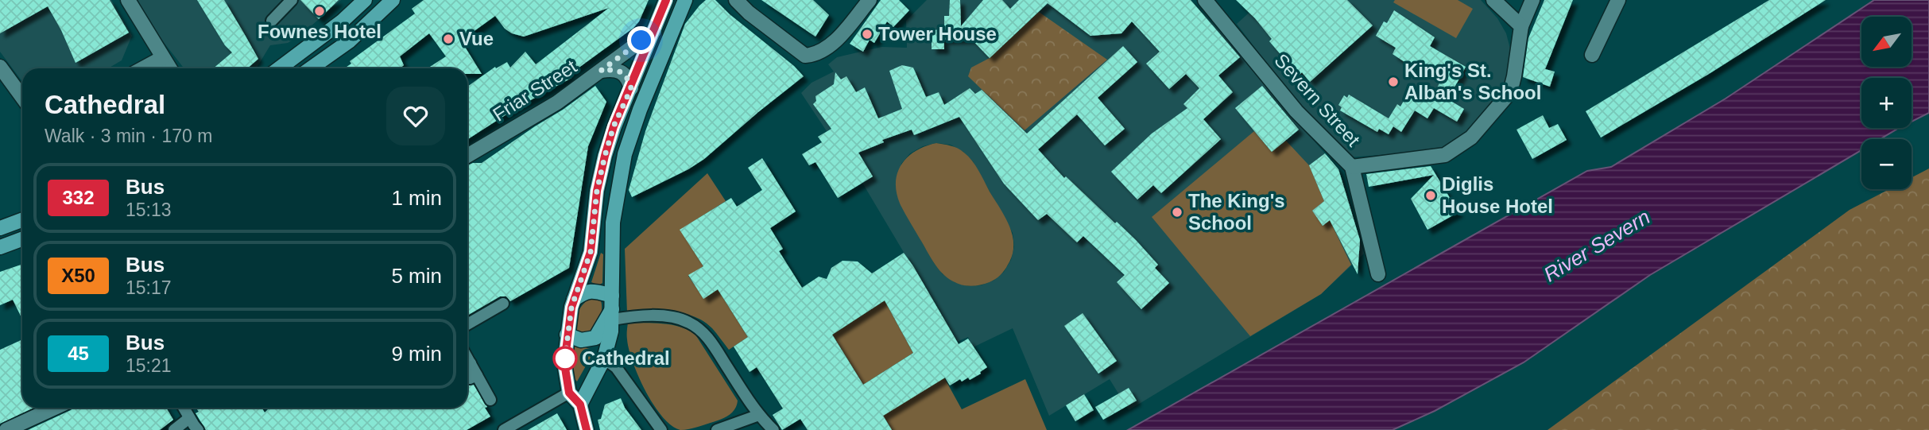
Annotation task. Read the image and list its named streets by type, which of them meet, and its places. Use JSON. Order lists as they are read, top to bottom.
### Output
{
  "streets": {
    "street": ["Friar Street", "Severn Street"]
  },
  "water": ["River Severn"],
  "places": [
    "Fownes Hotel",
    "Tower House",
    "Vue",
    "King's St. Alban's School",
    "Diglis House Hotel",
    "The King's School",
    "Cathedral"
  ],
  "lines": ["bus line 332"],
  "north": "bottom left",
  "page": {
    "map_buttons": ["+", "−"],
    "heading": ["Cathedral", "Walk · 3 min · 170 m"],
    "list": [
      {
        "mark": "332",
        "name": "Bus",
        "note": "15:13",
        "value": "1 min"
      },
      {
        "mark": "X50",
        "name": "Bus",
        "note": "15:17",
        "value": "5 min"
      },
      {
        "mark": "45",
        "name": "Bus",
        "note": "15:21",
        "value": "9 min"
      }
    ]
  }
}
